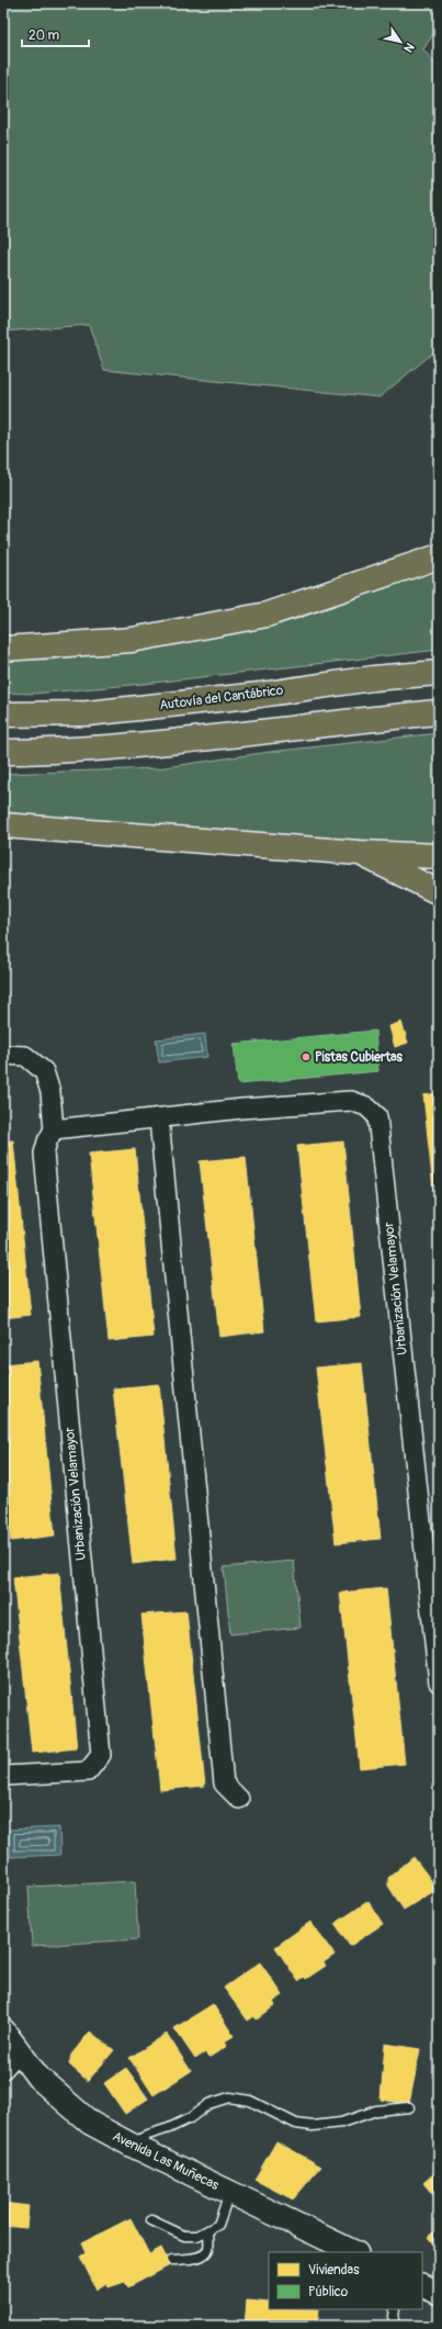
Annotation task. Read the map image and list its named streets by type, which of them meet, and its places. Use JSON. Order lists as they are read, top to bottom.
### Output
{
  "streets": {
    "highway": ["Autovía del Cantábrico"],
    "street": ["Urbanización Velamayor", "Avenida Las Muñecas"]
  },
  "places": ["Pistas Cubiertas"],
  "legend": ["Viviendas", "Público"],
  "scale_bar": "20 m",
  "north": "bottom right"
}
